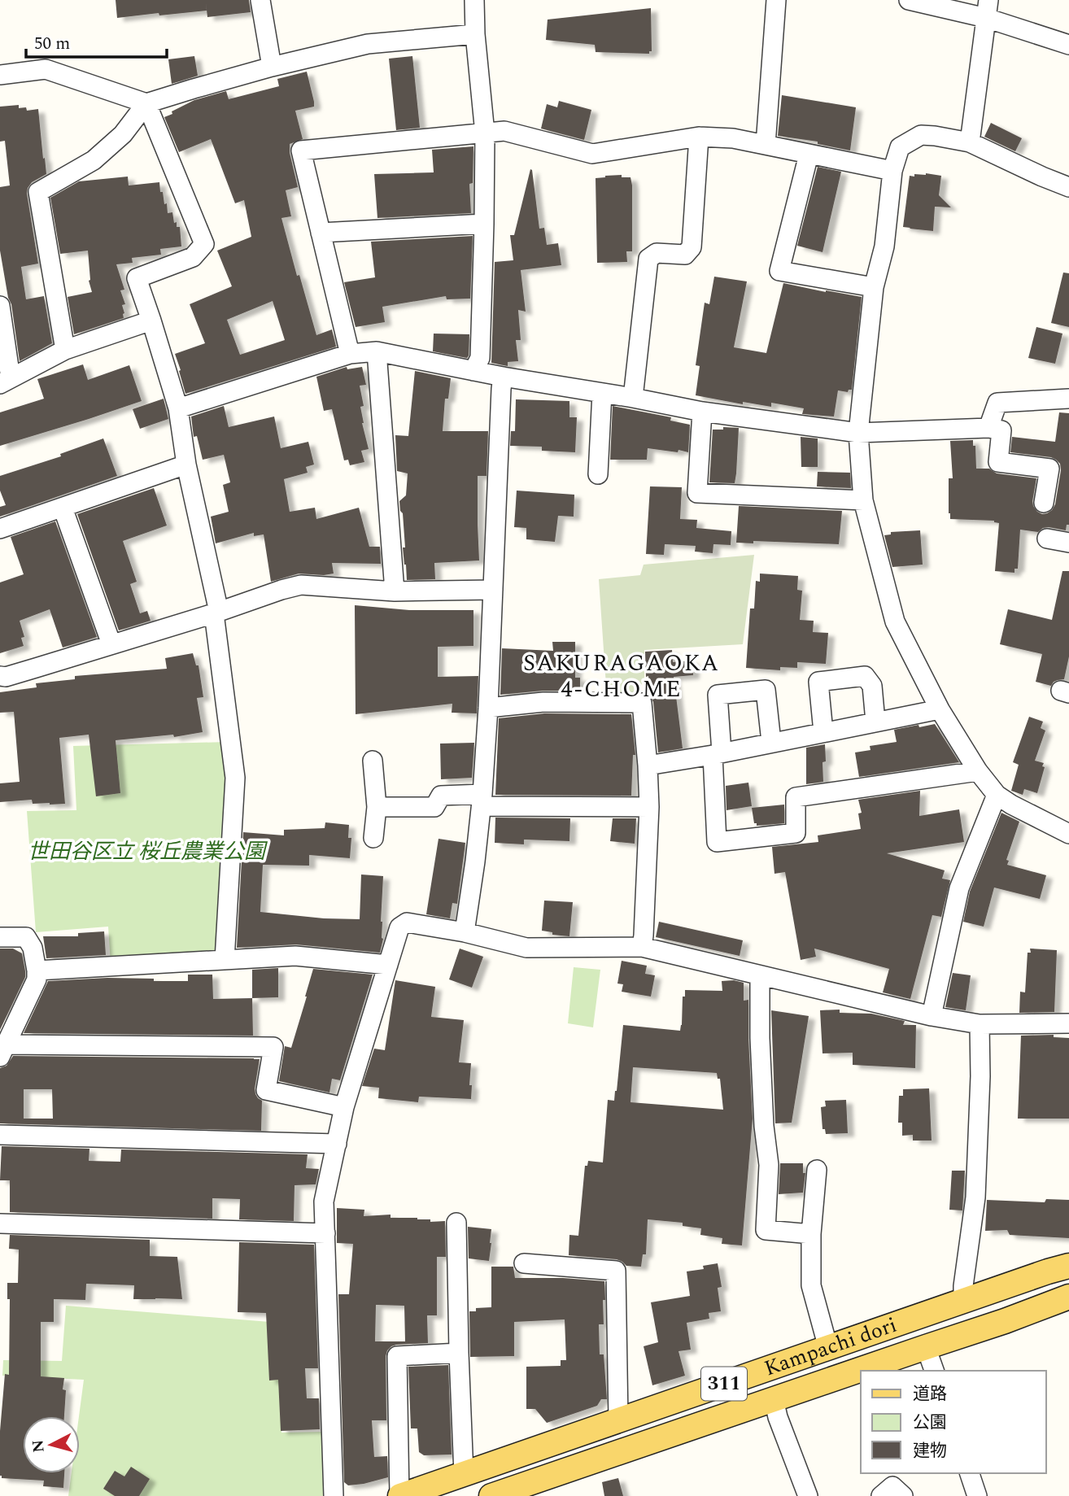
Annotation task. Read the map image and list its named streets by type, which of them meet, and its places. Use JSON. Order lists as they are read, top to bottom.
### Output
{
  "streets": {
    "main road": ["Kampachi dori", "311"]
  },
  "districts": ["SAKURAGAOKA 4-CHOME"],
  "parks": ["世田谷区立 桜丘農業公園"],
  "legend": ["道路", "公園", "建物"],
  "scale_bar": "50 m",
  "north": "left"
}
